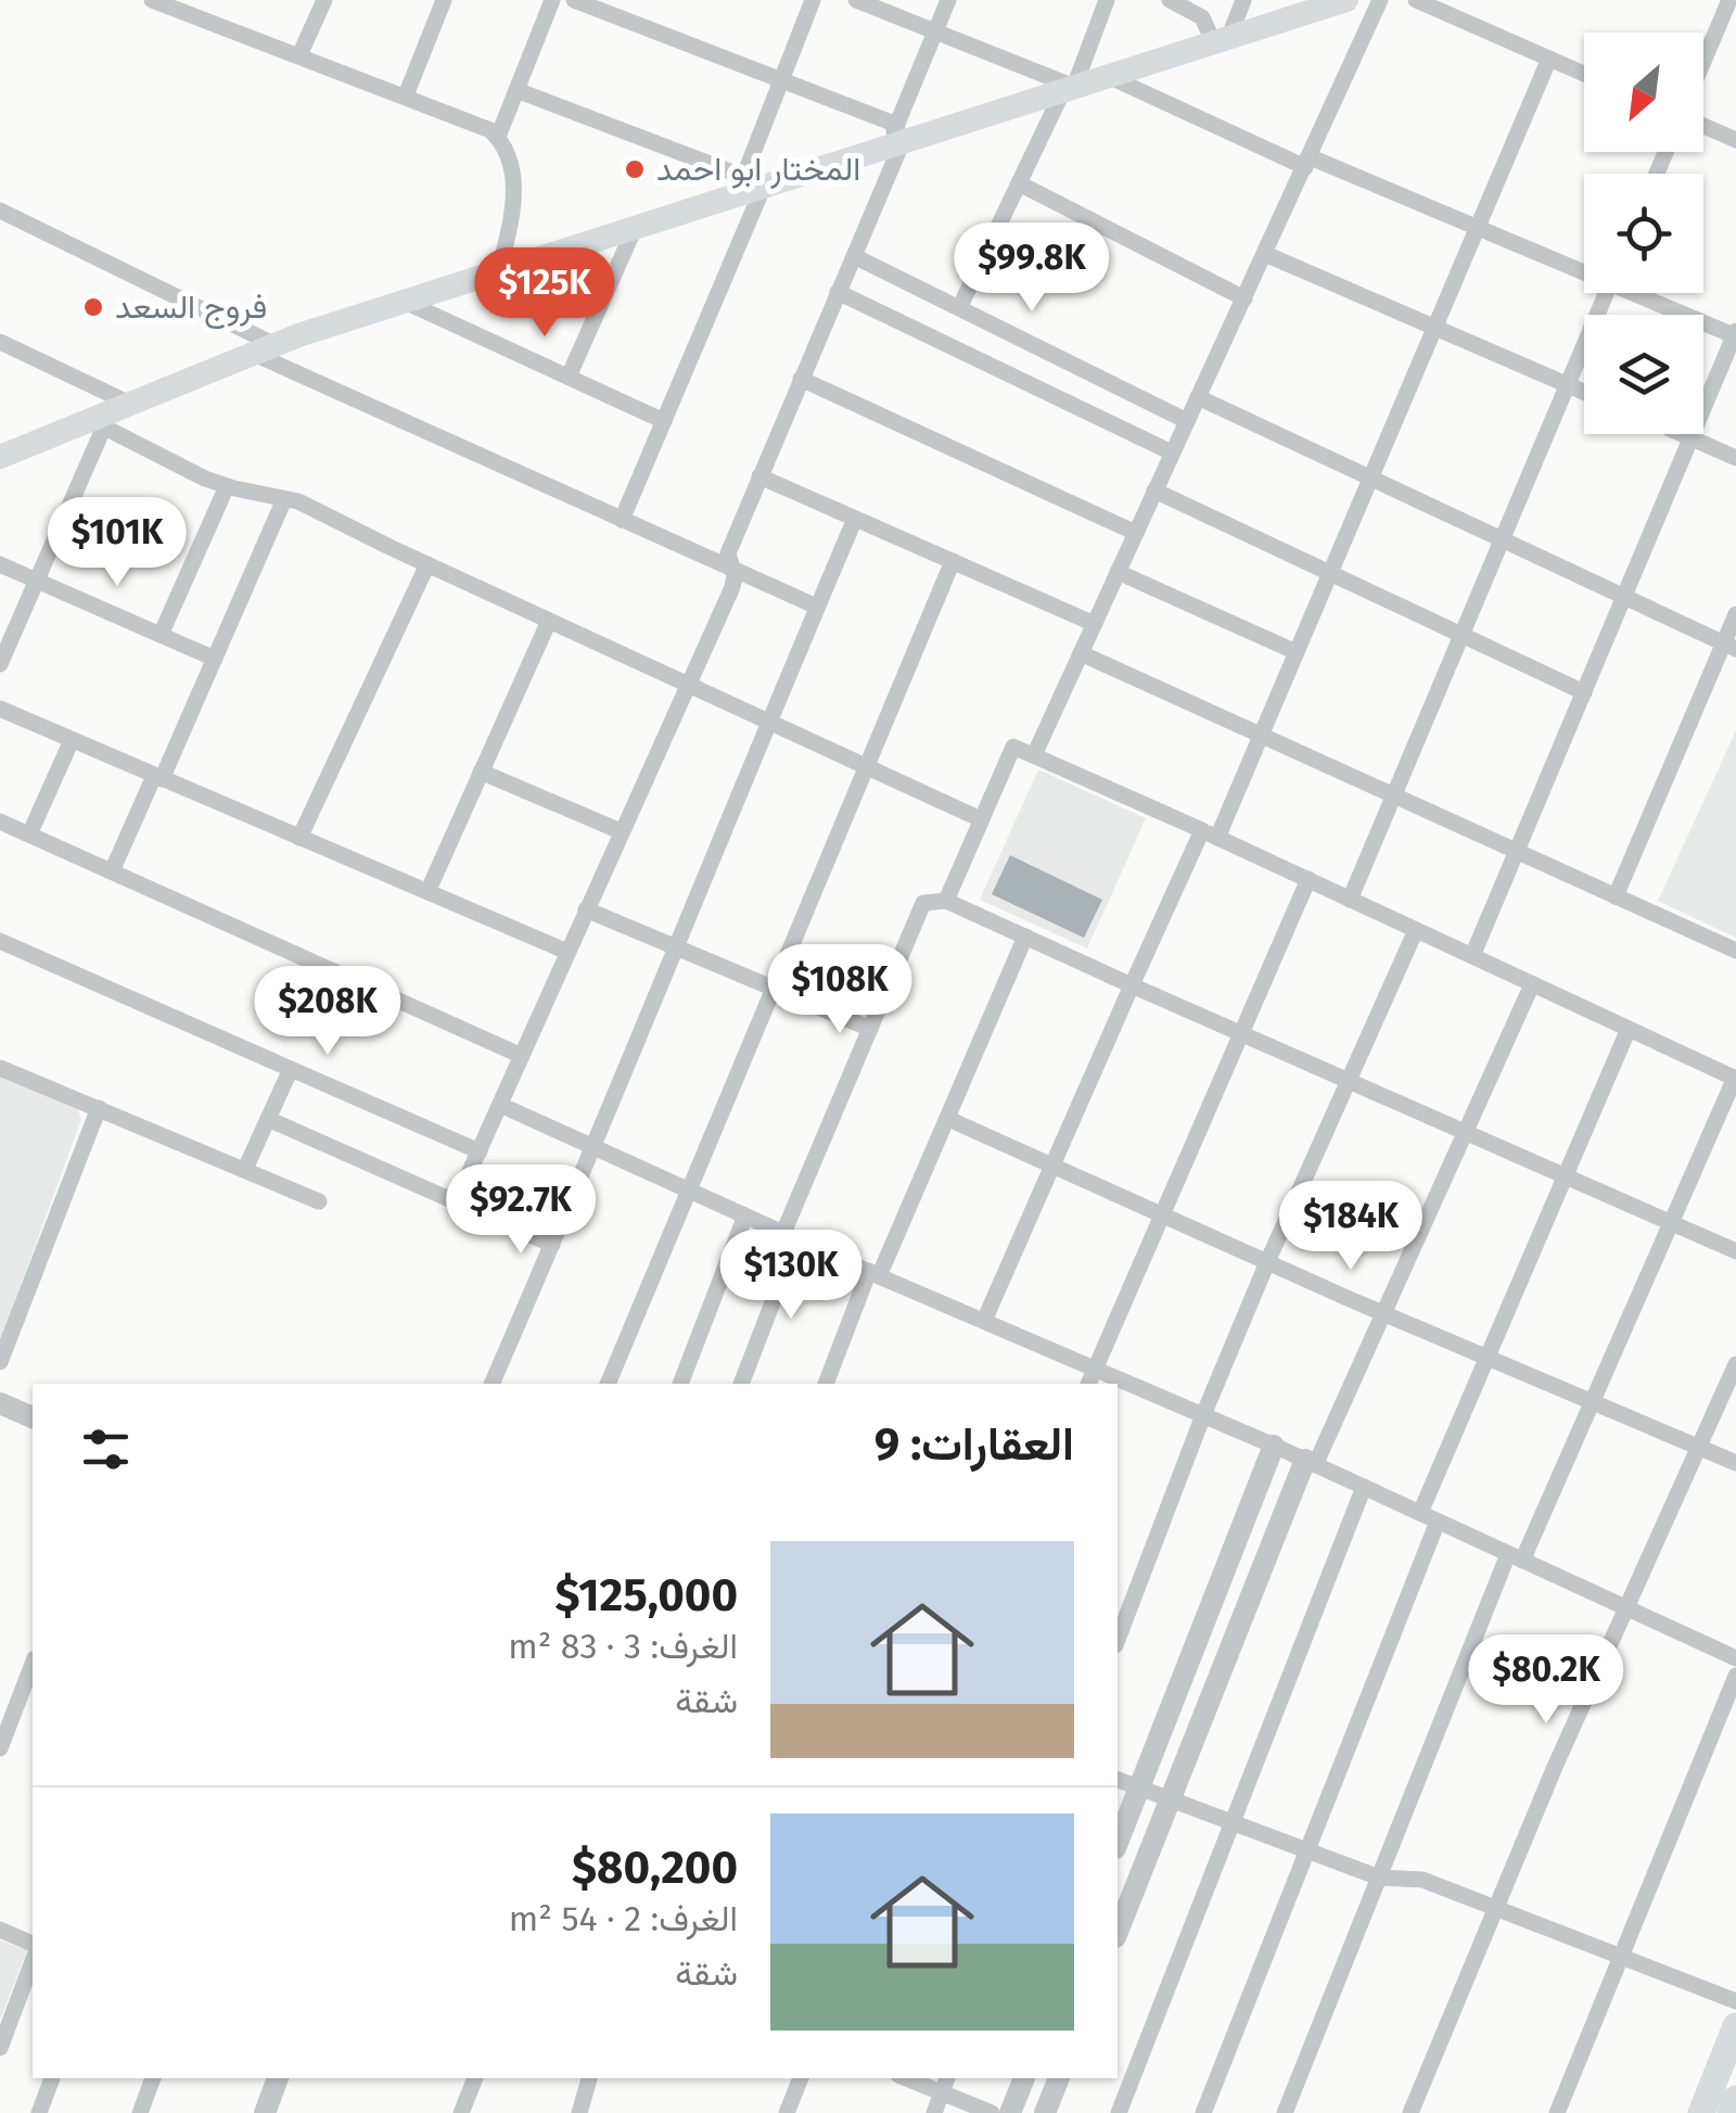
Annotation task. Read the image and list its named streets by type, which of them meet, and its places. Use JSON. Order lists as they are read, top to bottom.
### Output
{
  "places": ["المختار ابو احمد", "فروج السعد"],
  "north": "bottom left",
  "page": {
    "price": [
      "$99.8K",
      "$125K",
      "$101K",
      "$108K",
      "$208K",
      "$92.7K",
      "$184K",
      "$130K",
      "$80.2K"
    ],
    "heading": "العقارات: 9",
    "list": [
      {
        "name": "$125,000",
        "note": "الغرف: 3 · 83 m² · شقة"
      },
      {
        "name": "$80,200",
        "note": "الغرف: 2 · 54 m² · شقة"
      }
    ]
  }
}
